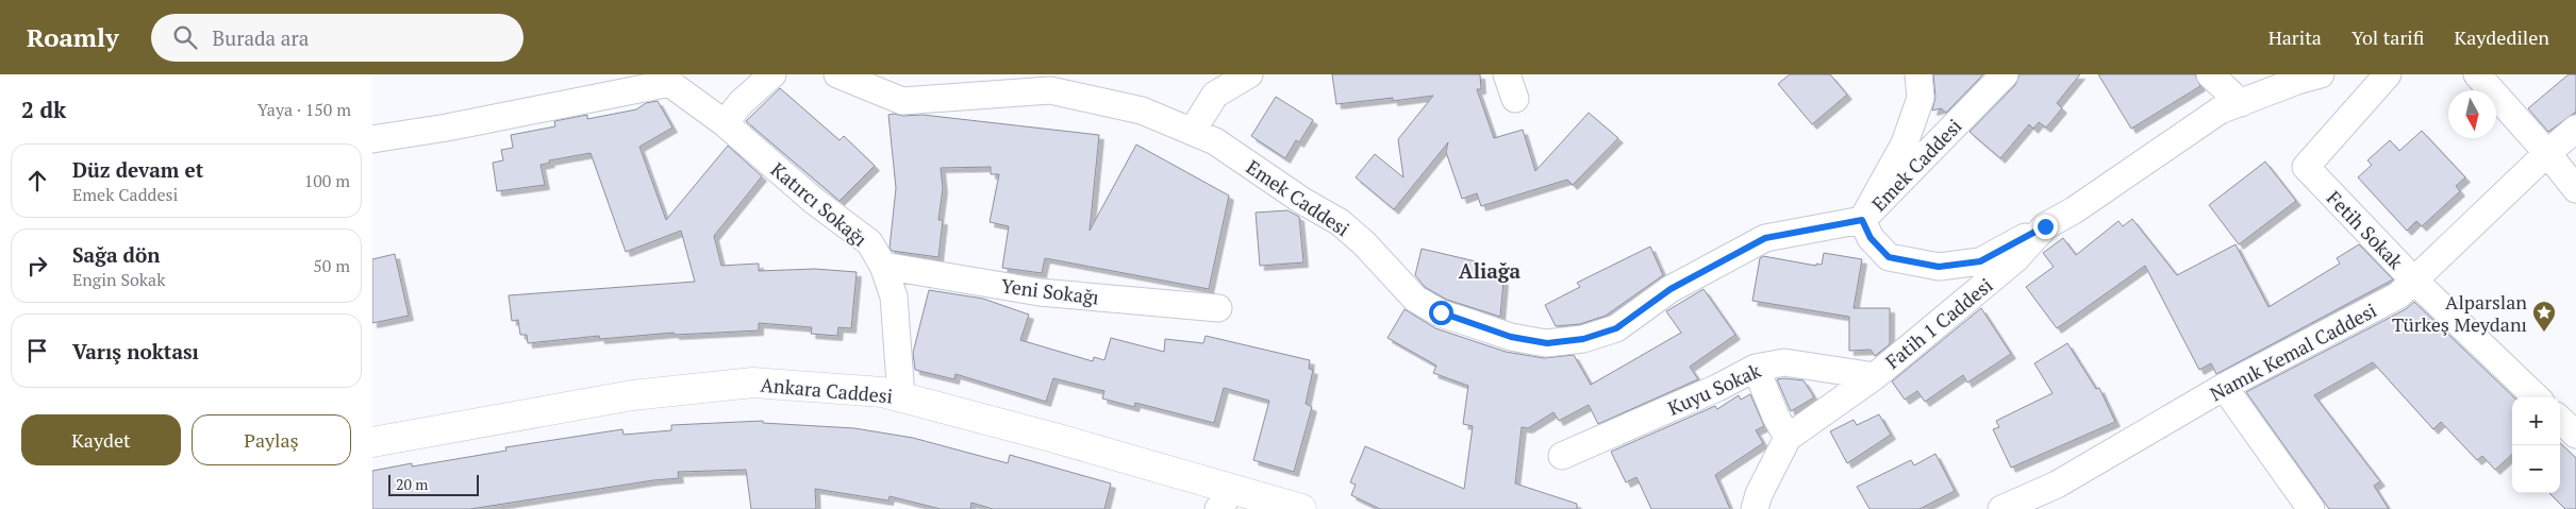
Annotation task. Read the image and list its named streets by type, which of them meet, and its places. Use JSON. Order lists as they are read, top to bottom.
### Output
{
  "streets": {
    "street": [
      "Emek Caddesi",
      "Katırcı Sokağı",
      "Fetih Sokak",
      "Yeni Sokağı",
      "Fatih 1 Caddesi",
      "Namık Kemal Caddesi",
      "Kuyu Sokak",
      "Ankara Caddesi"
    ]
  },
  "crossings": [
    ["Katırcı Sokağı", "Yeni Sokağı"],
    ["Katırcı Sokağı", "Ankara Caddesi"],
    ["Fetih Sokak", "Namık Kemal Caddesi"],
    ["Fatih 1 Caddesi", "Kuyu Sokak"]
  ],
  "districts": ["Aliağa"],
  "places": {
    "place": ["Alparslan Türkeş Meydanı"]
  },
  "scale_bar": "20 m",
  "north": "bottom",
  "page": {
    "header": "Roamly",
    "search": "Burada ara",
    "nav": ["Harita", "Yol tarifi", "Kaydedilen"],
    "heading": ["2 dk", "Yaya · 150 m"],
    "list": [
      ["Düz devam et", "Emek Caddesi", "100 m"],
      ["Sağa dön", "Engin Sokak", "50 m"],
      "Varış noktası"
    ],
    "map_buttons": ["+", "−"],
    "buttons": ["Kaydet", "Paylaş"],
    "scale": "20 m"
  }
}
